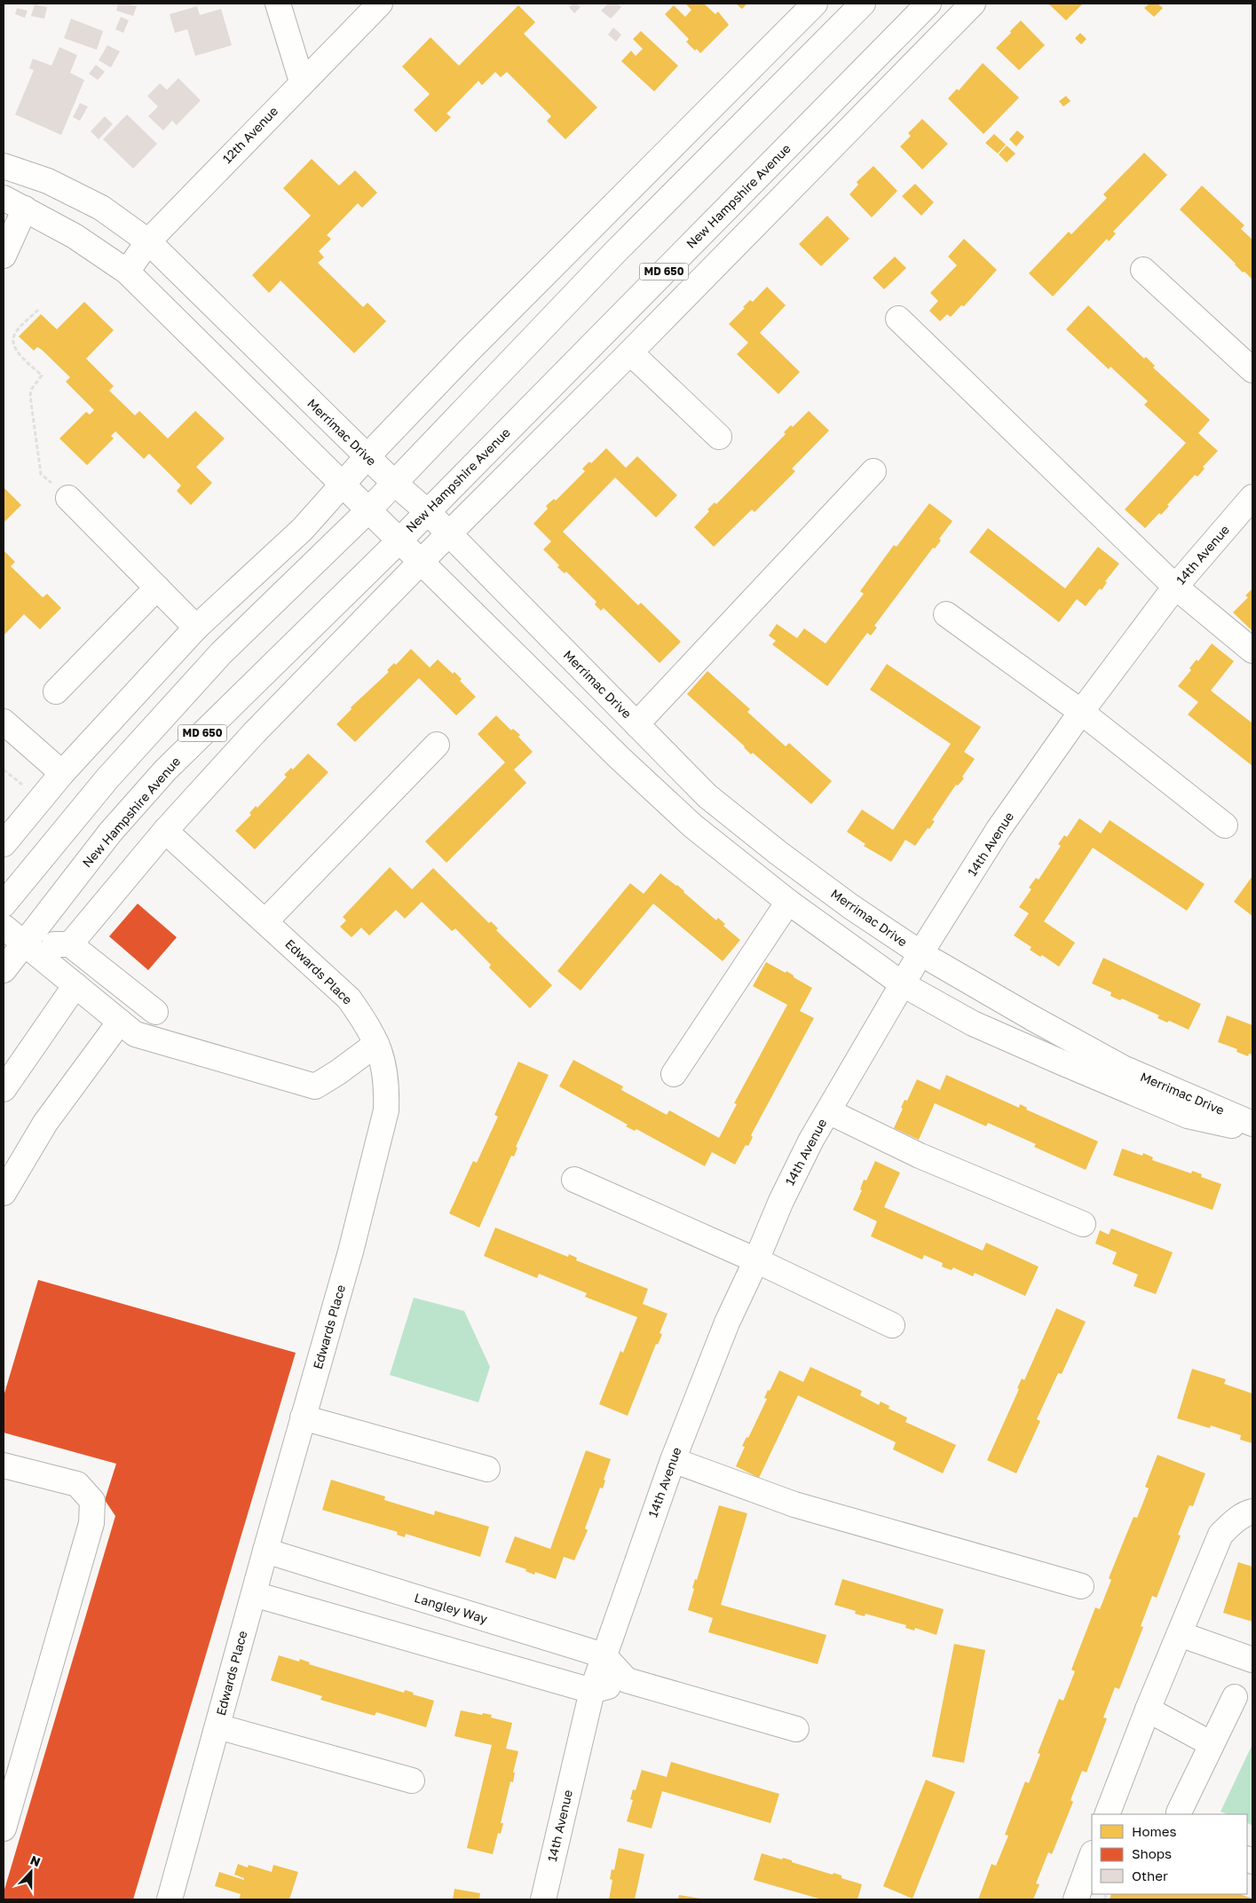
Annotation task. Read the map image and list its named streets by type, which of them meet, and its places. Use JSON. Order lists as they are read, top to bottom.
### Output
{
  "streets": {
    "street": [
      "12th Avenue",
      "New Hampshire Avenue",
      "MD 650",
      "Merrimac Drive",
      "14th Avenue",
      "Edwards Place",
      "Langley Way"
    ]
  },
  "crossings": [
    ["12th Avenue", "Merrimac Drive"],
    ["New Hampshire Avenue", "Merrimac Drive"],
    ["MD 650", "Merrimac Drive"],
    ["Merrimac Drive", "14th Avenue"],
    ["14th Avenue", "Langley Way"],
    ["Edwards Place", "Langley Way"]
  ],
  "legend": ["Homes", "Shops", "Other"],
  "north": "top"
}
